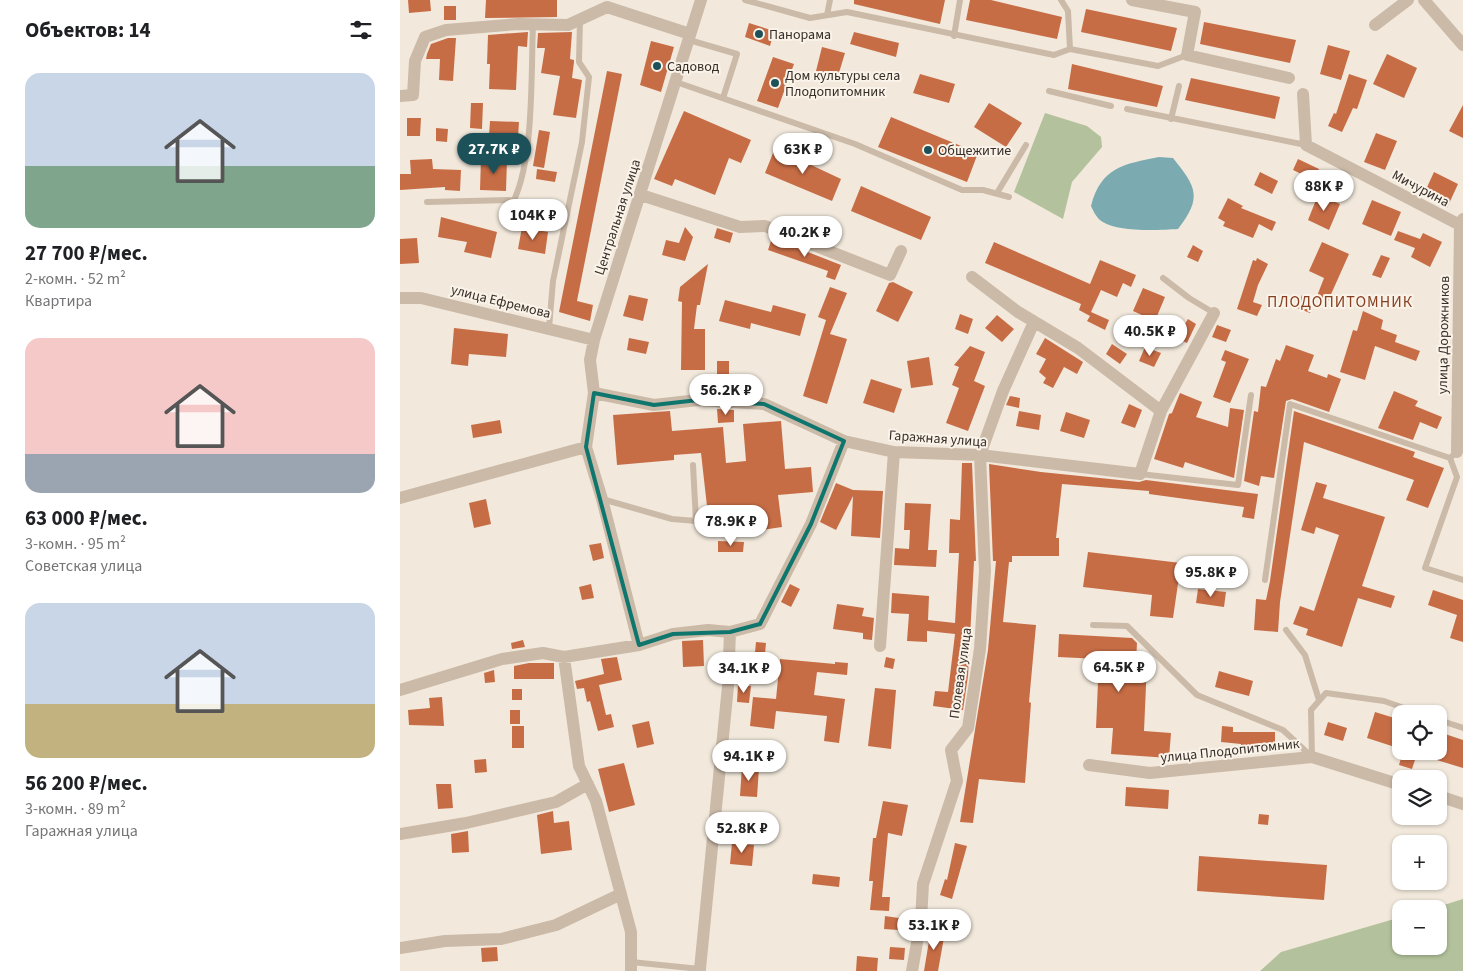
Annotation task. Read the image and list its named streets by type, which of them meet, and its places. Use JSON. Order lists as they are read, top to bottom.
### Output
{
  "streets": {
    "street": [
      "Мичурина",
      "Центральная улица",
      "улица Ефремова",
      "улица Дорожников",
      "Гаражная улица",
      "Полевая улица",
      "улица Плодопитомник"
    ]
  },
  "crossings": [
    ["Мичурина", "улица Дорожников"],
    ["Центральная улица", "улица Ефремова"],
    ["Центральная улица", "Гаражная улица"],
    ["Гаражная улица", "Полевая улица"]
  ],
  "districts": ["ПЛОДОПИТОМНИК"],
  "places": [
    "Панорама",
    "Садовод",
    "Дом культуры села Плодопитомник",
    "Общежитие"
  ],
  "page": {
    "heading": "Объектов: 14",
    "list": [
      {
        "name": "27 700 ₽/мес.",
        "note": "2-комн. · 52 m² · Квартира"
      },
      {
        "name": "63 000 ₽/мес.",
        "note": "3-комн. · 95 m² · Советская улица"
      },
      {
        "name": "56 200 ₽/мес.",
        "note": "3-комн. · 89 m² · Гаражная улица"
      }
    ],
    "price": [
      "27.7K ₽",
      "63K ₽",
      "88K ₽",
      "104K ₽",
      "40.2K ₽",
      "40.5K ₽",
      "56.2K ₽",
      "78.9K ₽",
      "95.8K ₽",
      "64.5K ₽",
      "34.1K ₽",
      "94.1K ₽",
      "52.8K ₽",
      "53.1K ₽"
    ],
    "map_buttons": ["+", "−"]
  }
}
